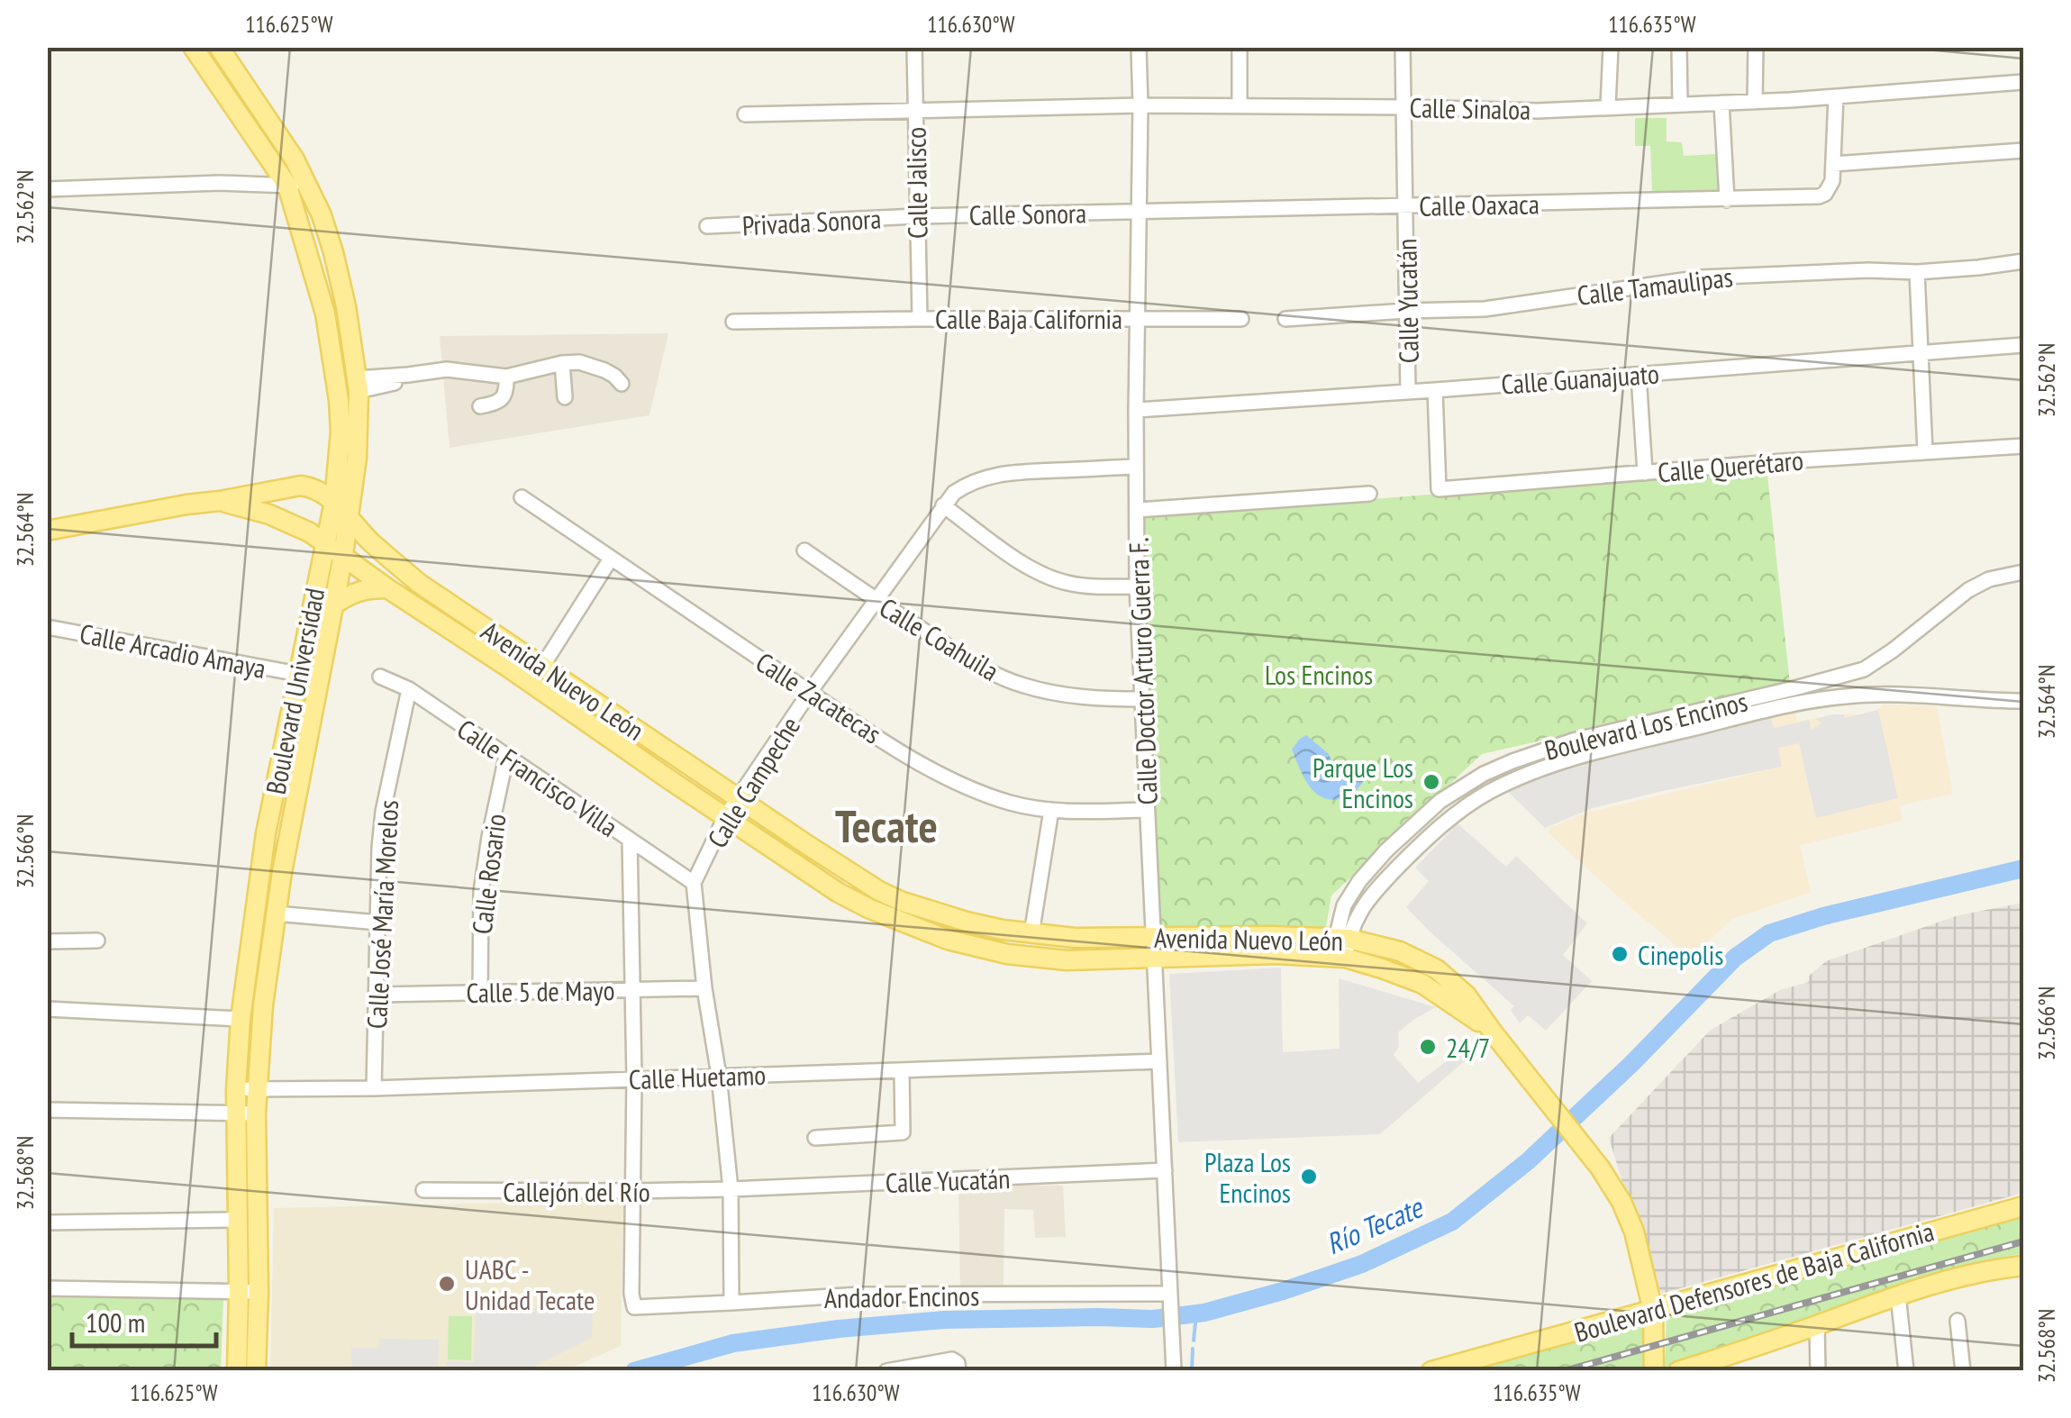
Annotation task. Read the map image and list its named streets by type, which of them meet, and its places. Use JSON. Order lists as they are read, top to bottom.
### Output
{
  "streets": {
    "main road": ["Avenida Nuevo León", "Boulevard Universidad", "Boulevard Defensores de Baja California"],
    "street": [
      "Calle Sinaloa",
      "Calle Jalisco",
      "Calle Oaxaca",
      "Calle Sonora",
      "Privada Sonora",
      "Calle Tamaulipas",
      "Calle Yucatán",
      "Calle Baja California",
      "Calle Guanajuato",
      "Calle Querétaro",
      "Calle Coahuila",
      "Calle Arcadio Amaya",
      "Calle Doctor Arturo Guerra F.",
      "Calle Zacatecas",
      "Boulevard Los Encinos",
      "Calle Francisco Villa",
      "Calle Campeche",
      "Calle Rosario",
      "Calle José María Morelos",
      "Calle 5 de Mayo",
      "Calle Huetamo",
      "Callejón del Río",
      "Andador Encinos"
    ]
  },
  "crossings": [
    ["Calle Sinaloa", "Calle Jalisco"],
    ["Calle Sinaloa", "Calle Yucatán"],
    ["Calle Sinaloa", "Calle Doctor Arturo Guerra F."],
    ["Calle Jalisco", "Calle Sonora"],
    ["Calle Jalisco", "Privada Sonora"],
    ["Calle Jalisco", "Calle Baja California"],
    ["Calle Oaxaca", "Calle Sonora"],
    ["Calle Oaxaca", "Calle Yucatán"],
    ["Calle Oaxaca", "Calle Doctor Arturo Guerra F."],
    ["Calle Sonora", "Privada Sonora"],
    ["Calle Sonora", "Calle Doctor Arturo Guerra F."],
    ["Calle Tamaulipas", "Calle Yucatán"],
    ["Calle Yucatán", "Calle Guanajuato"],
    ["Calle Yucatán", "Calle Doctor Arturo Guerra F."],
    ["Calle Yucatán", "Callejón del Río"],
    ["Calle Baja California", "Calle Doctor Arturo Guerra F."],
    ["Calle Guanajuato", "Calle Querétaro"],
    ["Calle Guanajuato", "Calle Doctor Arturo Guerra F."],
    ["Calle Coahuila", "Calle Doctor Arturo Guerra F."],
    ["Calle Coahuila", "Calle Campeche"],
    ["Calle Arcadio Amaya", "Boulevard Universidad"],
    ["Calle Doctor Arturo Guerra F.", "Avenida Nuevo León"],
    ["Calle Doctor Arturo Guerra F.", "Calle Zacatecas"],
    ["Calle Doctor Arturo Guerra F.", "Calle Campeche"],
    ["Calle Doctor Arturo Guerra F.", "Calle Huetamo"],
    ["Calle Doctor Arturo Guerra F.", "Andador Encinos"],
    ["Avenida Nuevo León", "Boulevard Universidad"],
    ["Avenida Nuevo León", "Boulevard Los Encinos"],
    ["Avenida Nuevo León", "Calle Campeche"],
    ["Avenida Nuevo León", "Boulevard Defensores de Baja California"],
    ["Boulevard Universidad", "Calle Huetamo"],
    ["Calle Zacatecas", "Calle Campeche"],
    ["Calle Francisco Villa", "Calle Campeche"],
    ["Calle Francisco Villa", "Calle Rosario"],
    ["Calle Francisco Villa", "Calle José María Morelos"],
    ["Calle Rosario", "Calle 5 de Mayo"],
    ["Calle José María Morelos", "Calle 5 de Mayo"],
    ["Calle José María Morelos", "Calle Huetamo"],
    ["Callejón del Río", "Andador Encinos"]
  ],
  "districts": ["Tecate"],
  "water": ["Río Tecate"],
  "parks": ["Los Encinos"],
  "places": [
    "Parque Los Encinos",
    "Cinepolis",
    "24/7",
    "Plaza Los Encinos",
    "UABC - Unidad Tecate"
  ],
  "scale_bar": "100 m",
  "coordinates": [
    "116.625°W",
    "116.630°W",
    "116.635°W",
    "32.562°N",
    "32.564°N",
    "32.566°N",
    "32.568°N"
  ]
}
